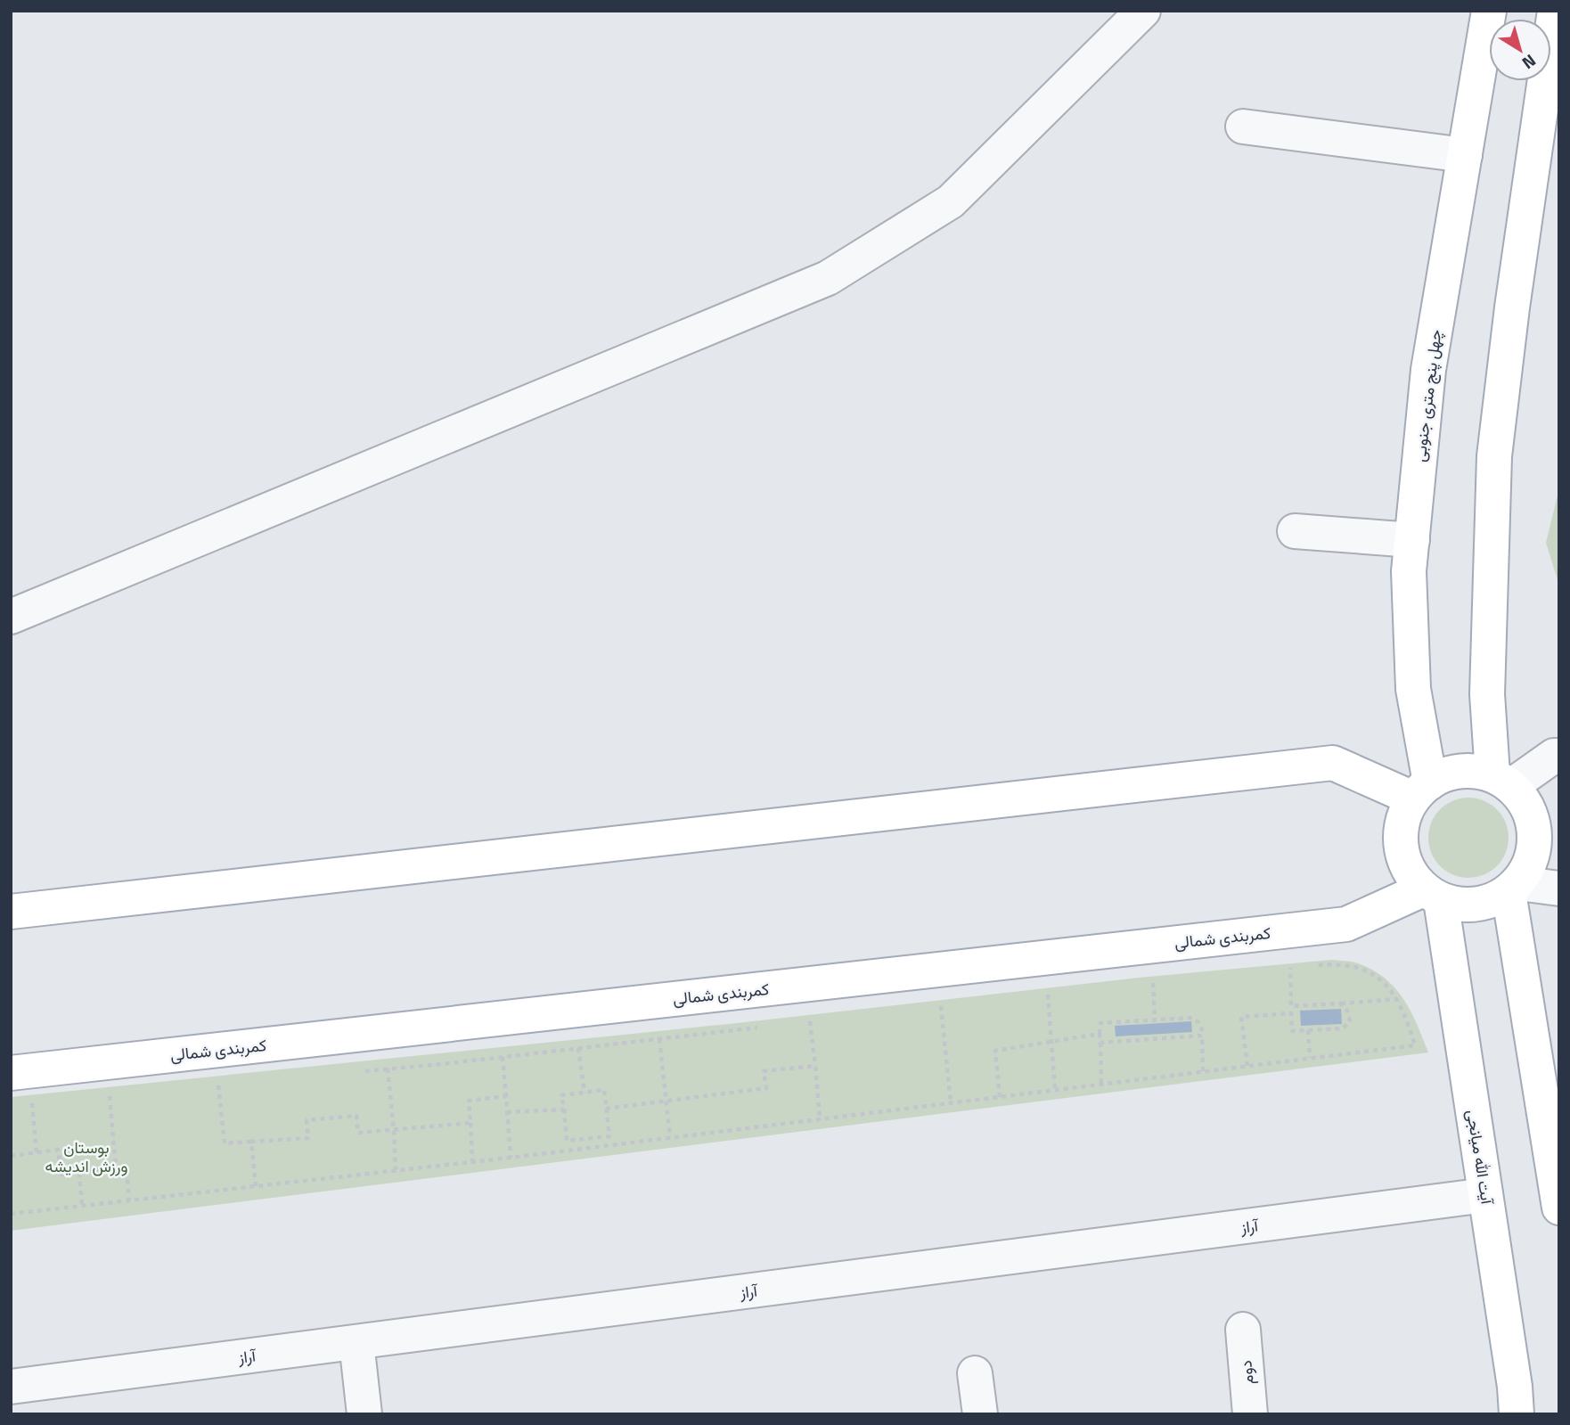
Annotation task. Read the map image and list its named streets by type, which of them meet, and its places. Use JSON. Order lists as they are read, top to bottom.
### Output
{
  "streets": {
    "main road": ["چهل پنج متری جنوبی", "کمربندی شمالی", "آیت الله میانجی"],
    "street": ["آراز", "دوم"]
  },
  "crossings": [
    ["چهل پنج متری جنوبی", "کمربندی شمالی"],
    ["چهل پنج متری جنوبی", "آیت الله میانجی"],
    ["کمربندی شمالی", "آیت الله میانجی"],
    ["آیت الله میانجی", "آراز"]
  ],
  "parks": ["بوستان ورزش اندیشه"],
  "north": "bottom right"
}
